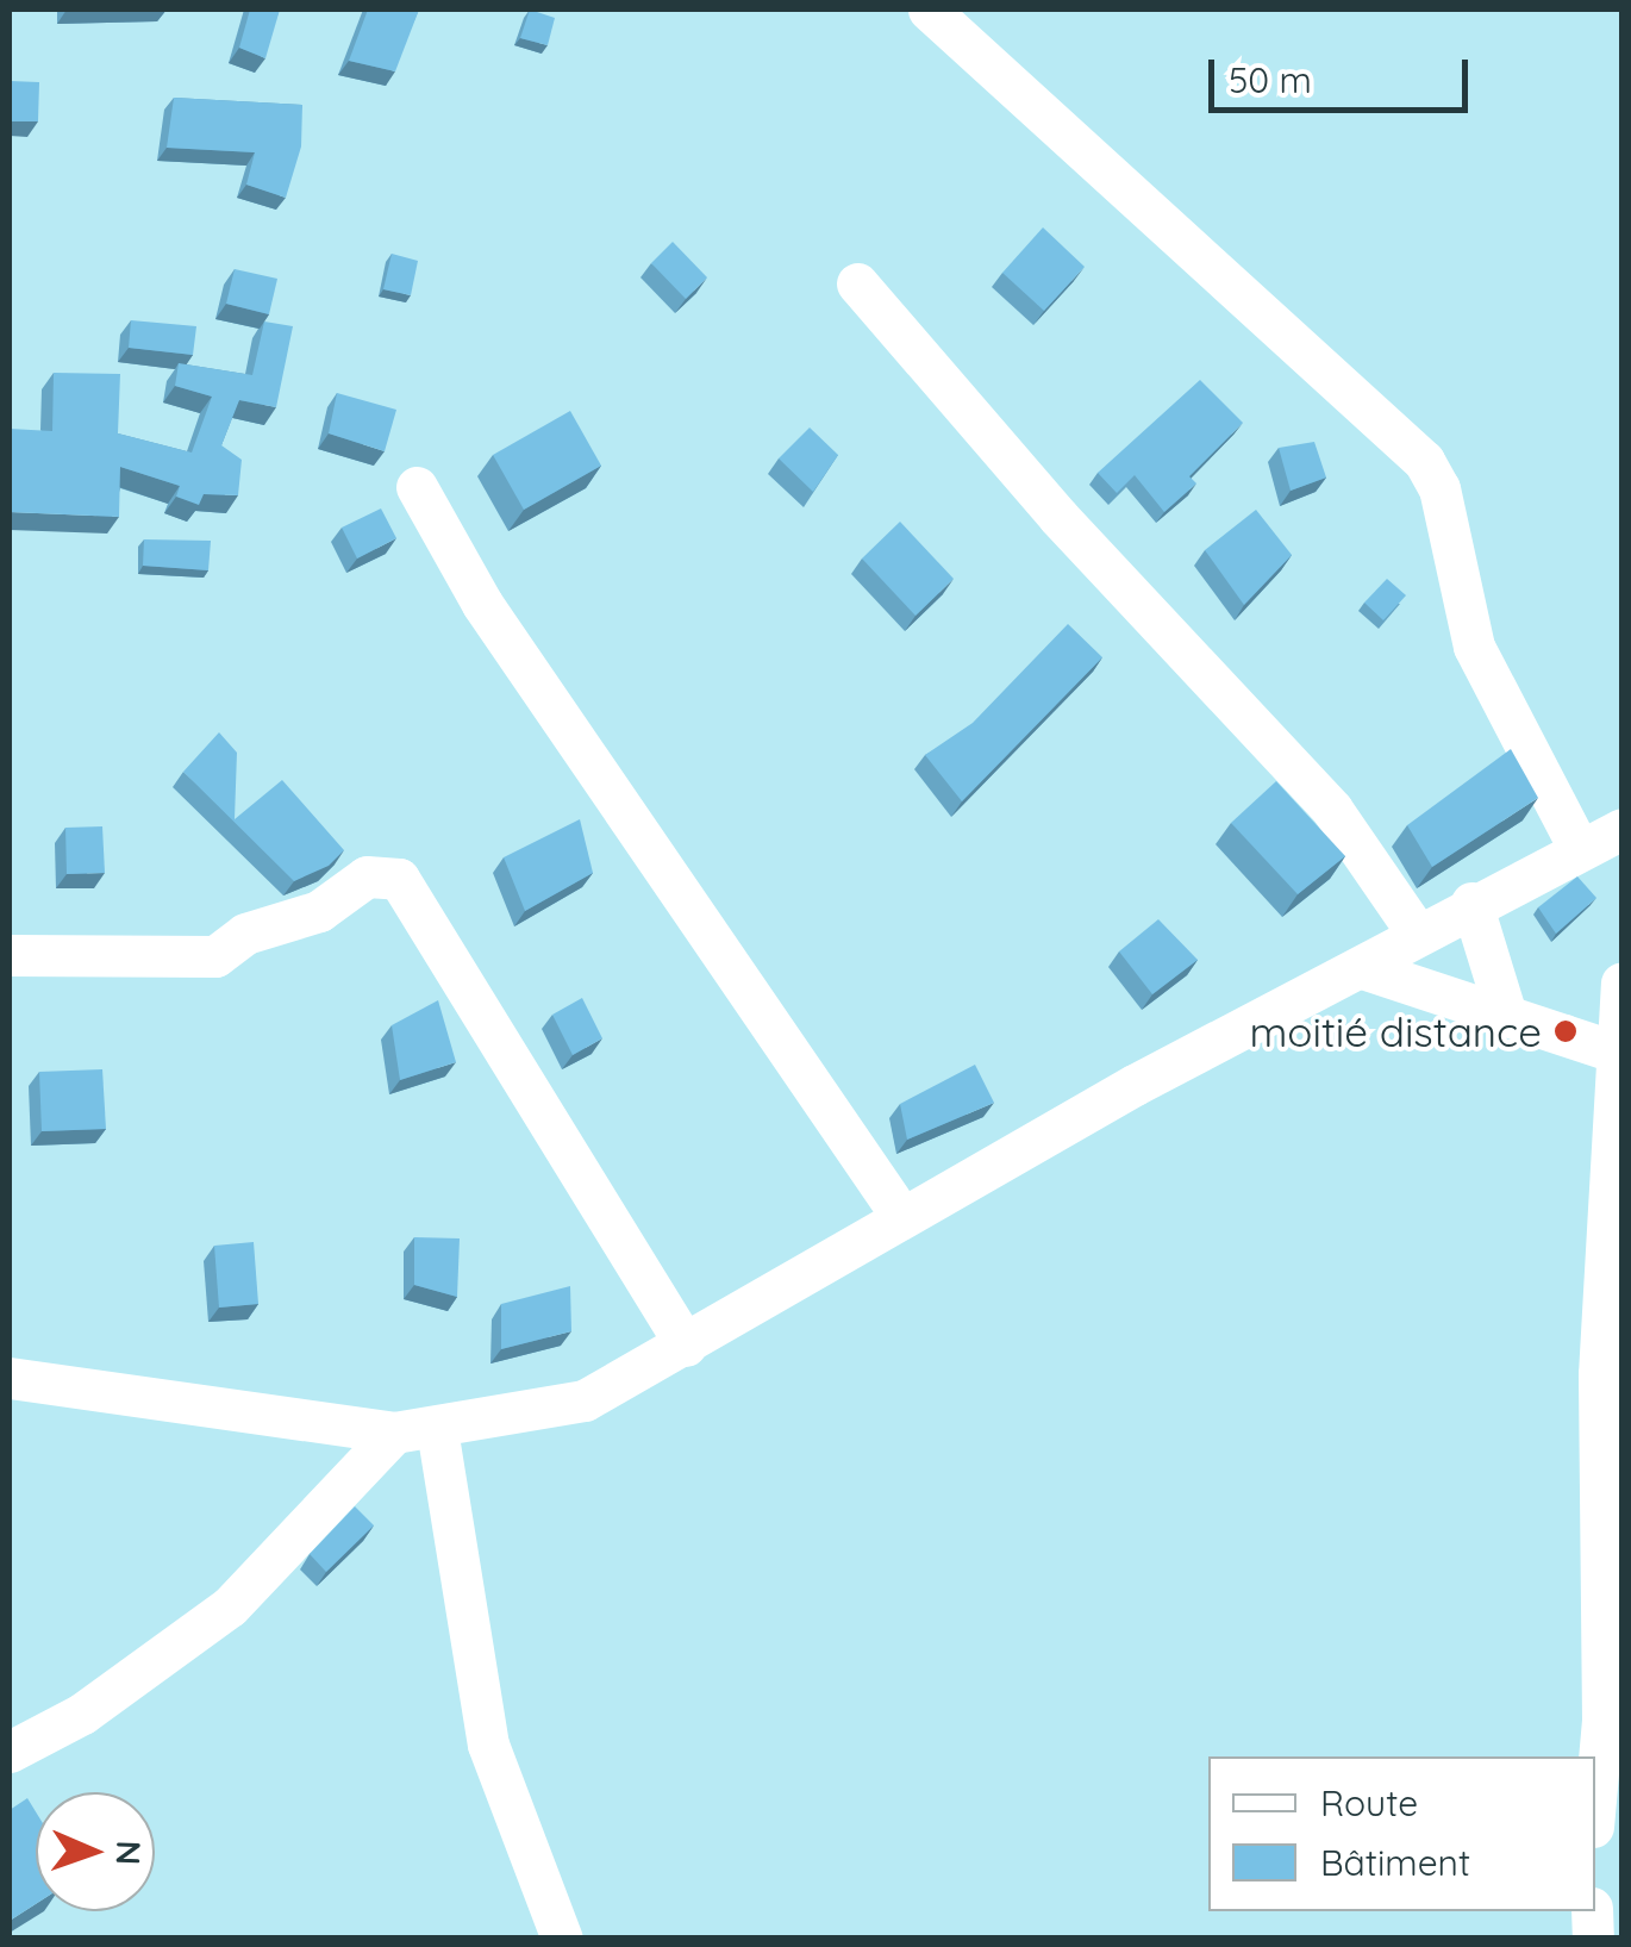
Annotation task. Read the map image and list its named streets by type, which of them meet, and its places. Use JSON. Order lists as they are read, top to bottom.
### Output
{
  "places": ["moitié distance"],
  "legend": ["Route", "Bâtiment"],
  "scale_bar": "50 m",
  "north": "right"
}
